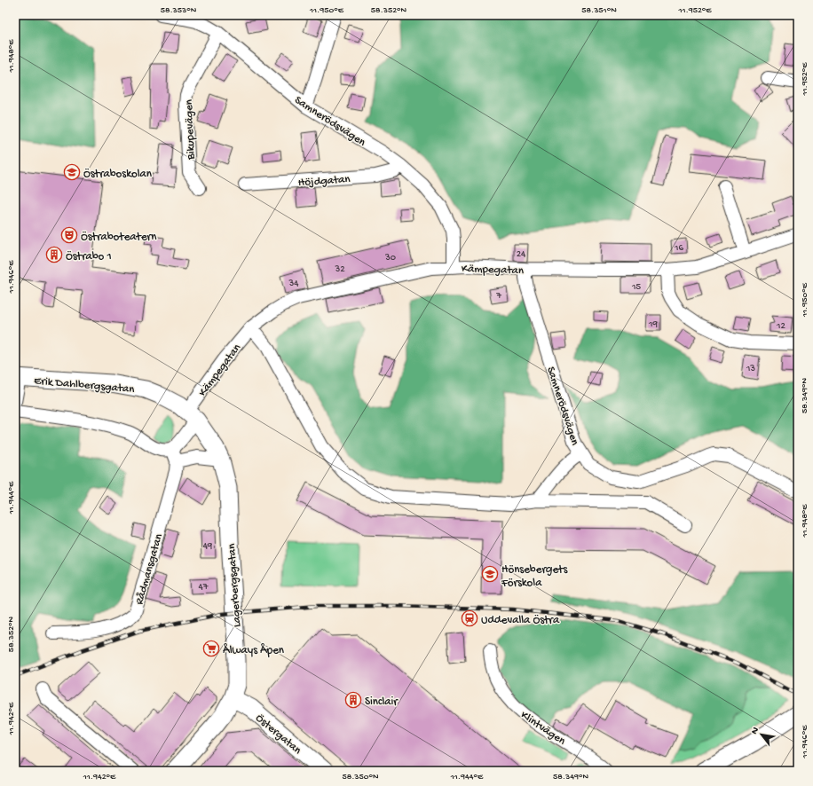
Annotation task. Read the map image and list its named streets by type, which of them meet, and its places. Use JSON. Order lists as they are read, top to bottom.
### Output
{
  "streets": {
    "street": [
      "Samnerödsvägen",
      "Bikupevägen",
      "Höjdgatan",
      "Kämpegatan",
      "Erik Dahlbergsgatan",
      "Rådmansgatan",
      "Lagerbergsgatan",
      "Klintvägen",
      "Östergatan"
    ]
  },
  "crossings": [
    ["Samnerödsvägen", "Bikupevägen"],
    ["Samnerödsvägen", "Höjdgatan"],
    ["Samnerödsvägen", "Kämpegatan"],
    ["Kämpegatan", "Erik Dahlbergsgatan"],
    ["Kämpegatan", "Lagerbergsgatan"],
    ["Erik Dahlbergsgatan", "Lagerbergsgatan"],
    ["Lagerbergsgatan", "Östergatan"]
  ],
  "places": {
    "school or university": ["Östraboskolan", "Hönsebergets Förskola"],
    "theatre": ["Östraboteatern"],
    "building": ["Östrabo 1", "Sinclair"],
    "station": ["Uddevalla Östra"],
    "supermarket": ["Ålways Åpen"]
  },
  "house_numbers": [
    "16",
    "24",
    "30",
    "32",
    "34",
    "15",
    "7",
    "19",
    "12",
    "13",
    "49",
    "47"
  ],
  "north": "top left",
  "coordinates": [
    "58.353°N",
    "11.950°E",
    "58.352°N",
    "58.351°N",
    "11.952°E",
    "11.948°E",
    "11.946°E",
    "58.349°N",
    "11.944°E",
    "11.942°E",
    "58.350°N"
  ]
}
